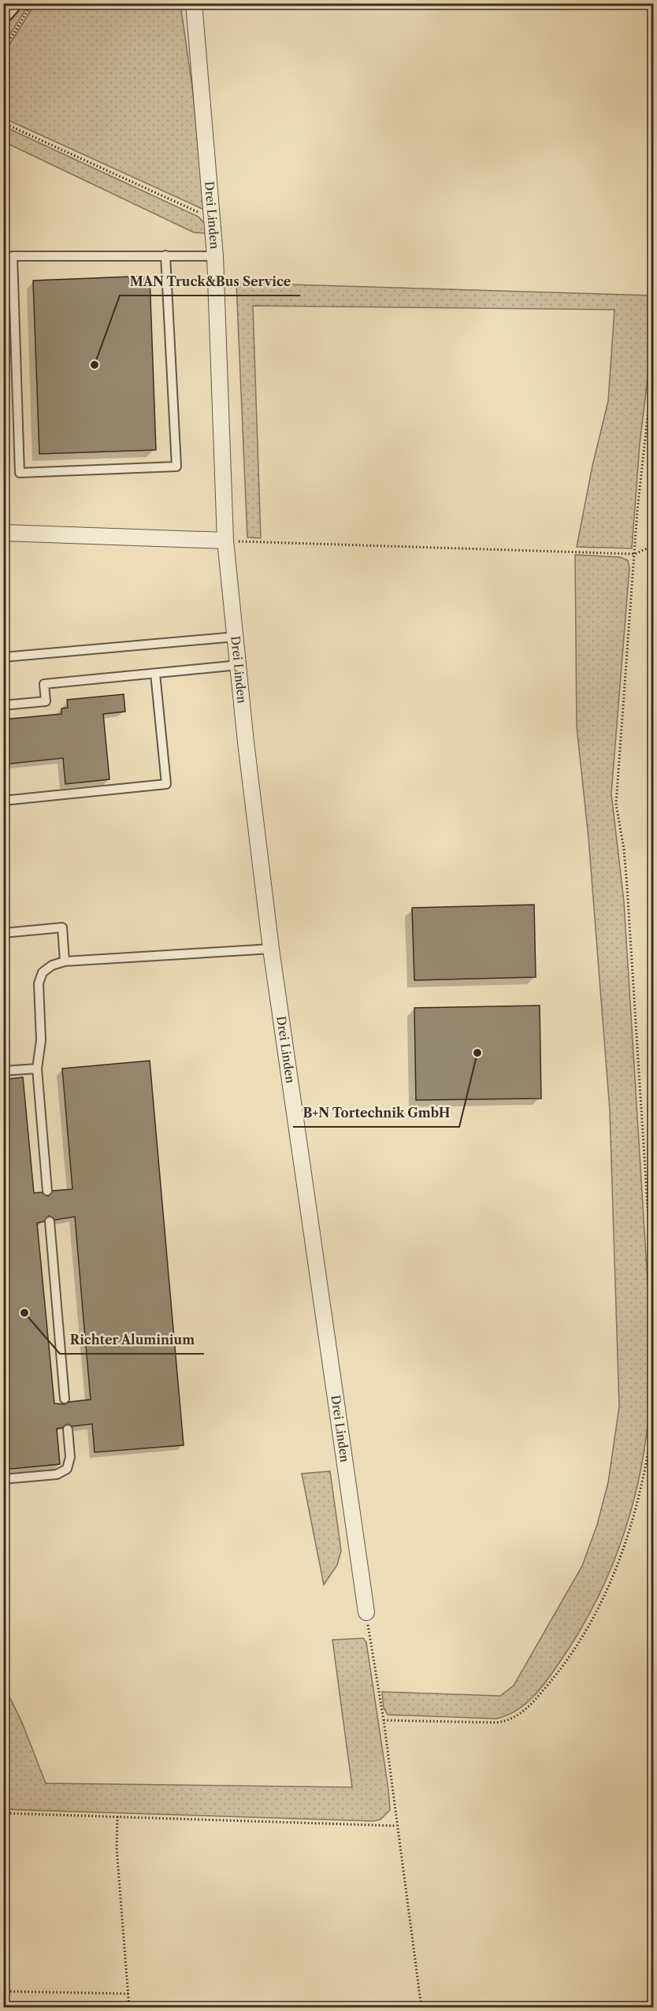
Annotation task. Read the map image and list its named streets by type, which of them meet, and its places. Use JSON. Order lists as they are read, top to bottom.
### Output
{
  "streets": {
    "street": ["Drei Linden"]
  },
  "places": ["MAN Truck&Bus Service", "B+N Tortechnik GmbH", "Richter Aluminium"]
}
